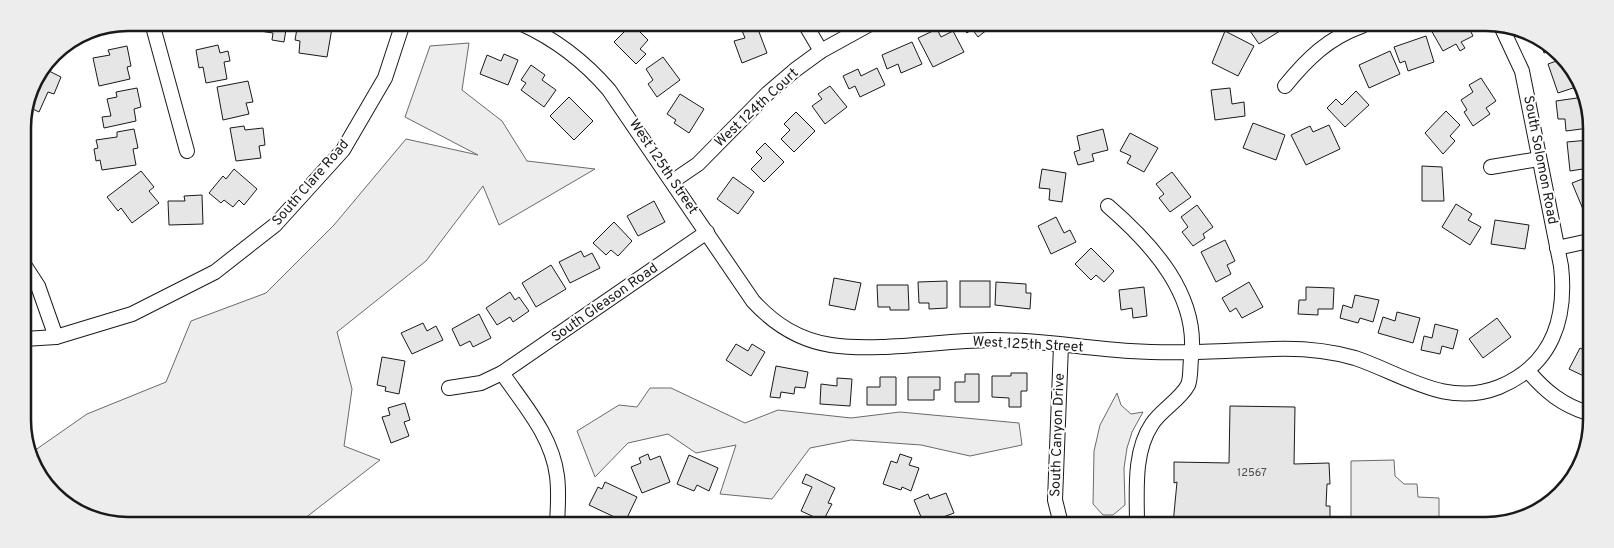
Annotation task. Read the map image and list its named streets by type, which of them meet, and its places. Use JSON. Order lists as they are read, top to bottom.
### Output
{
  "streets": {
    "street": [
      "West 124th Court",
      "South Solomon Road",
      "West 125th Street",
      "South Clare Road",
      "South Gleason Road",
      "South Canyon Drive"
    ]
  },
  "crossings": [
    ["West 124th Court", "West 125th Street"],
    ["South Solomon Road", "West 125th Street"],
    ["West 125th Street", "South Gleason Road"],
    ["West 125th Street", "South Canyon Drive"]
  ],
  "house_numbers": ["12567"]
}
